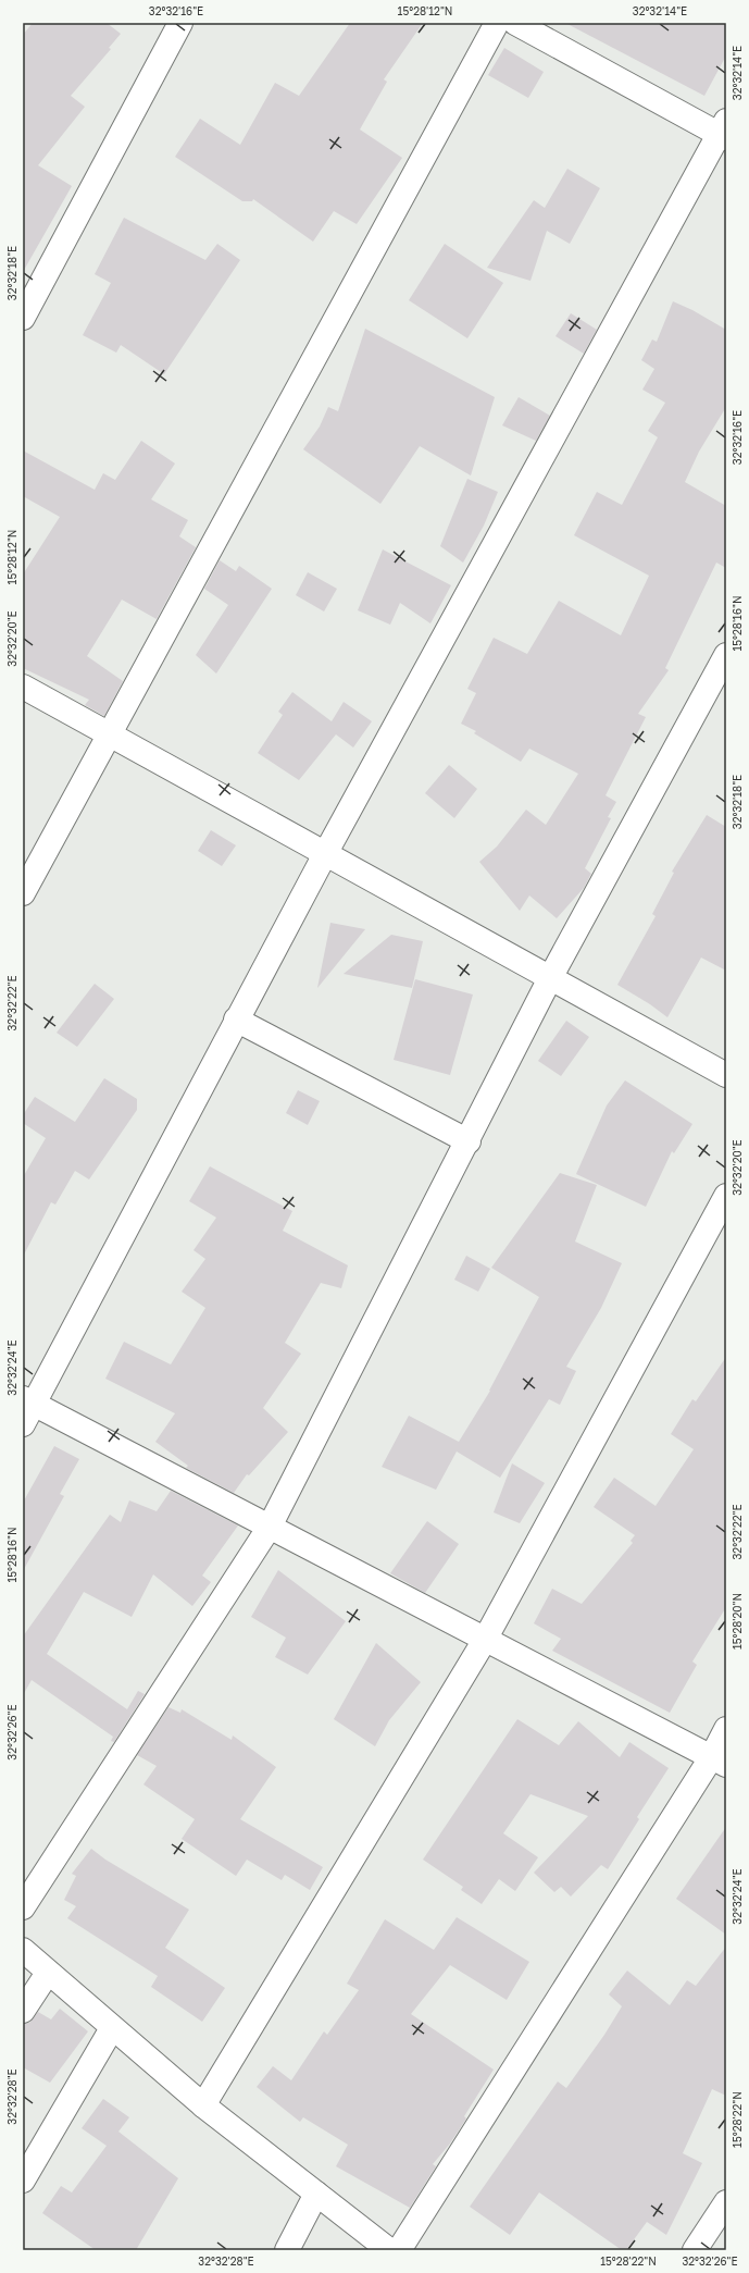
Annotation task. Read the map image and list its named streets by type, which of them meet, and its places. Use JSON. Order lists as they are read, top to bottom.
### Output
{
  "coordinates": [
    "32°32'16\"E",
    "15°28'12\"N",
    "32°32'14\"E",
    "32°32'18\"E",
    "15°28'16\"N",
    "32°32'20\"E",
    "32°32'22\"E",
    "32°32'24\"E",
    "15°28'20\"N",
    "32°32'26\"E",
    "32°32'28\"E",
    "15°28'22\"N"
  ]
}
